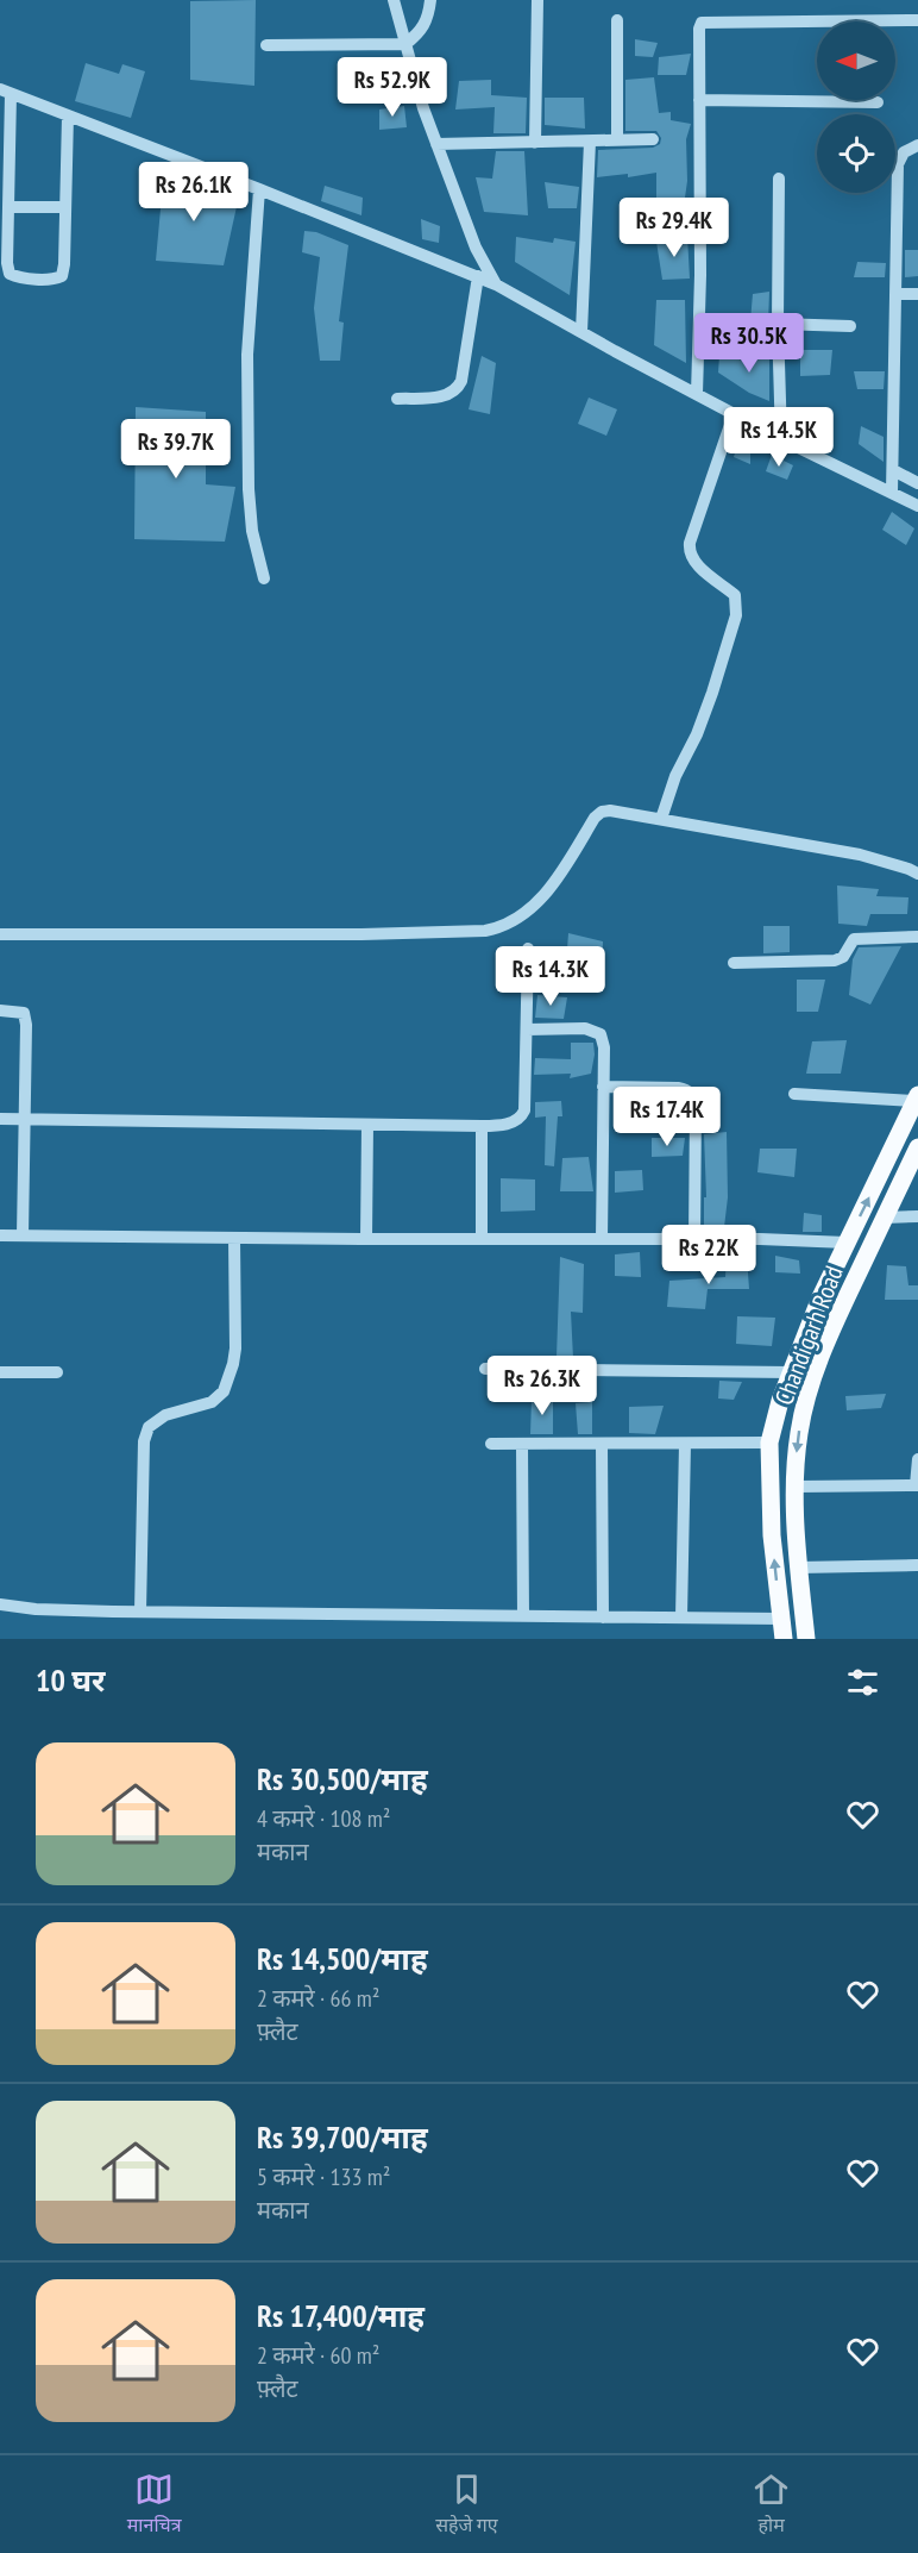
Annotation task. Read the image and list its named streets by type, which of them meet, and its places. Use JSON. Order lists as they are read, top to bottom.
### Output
{
  "streets": {
    "main road": ["Chandigarh Road"]
  },
  "north": "left",
  "page": {
    "price": [
      "Rs 52.9K",
      "Rs 26.1K",
      "Rs 29.4K",
      "Rs 30.5K",
      "Rs 14.5K",
      "Rs 39.7K",
      "Rs 14.3K",
      "Rs 17.4K",
      "Rs 22K",
      "Rs 26.3K"
    ],
    "heading": "10 घर",
    "list": [
      {
        "name": "Rs 30,500/माह",
        "note": "4 कमरे · 108 m² · मकान"
      },
      {
        "name": "Rs 14,500/माह",
        "note": "2 कमरे · 66 m² · फ़्लैट"
      },
      {
        "name": "Rs 39,700/माह",
        "note": "5 कमरे · 133 m² · मकान"
      },
      {
        "name": "Rs 17,400/माह",
        "note": "2 कमरे · 60 m² · फ़्लैट"
      }
    ],
    "tabs": ["मानचित्र", "सहेजे गए", "होम"]
  }
}
